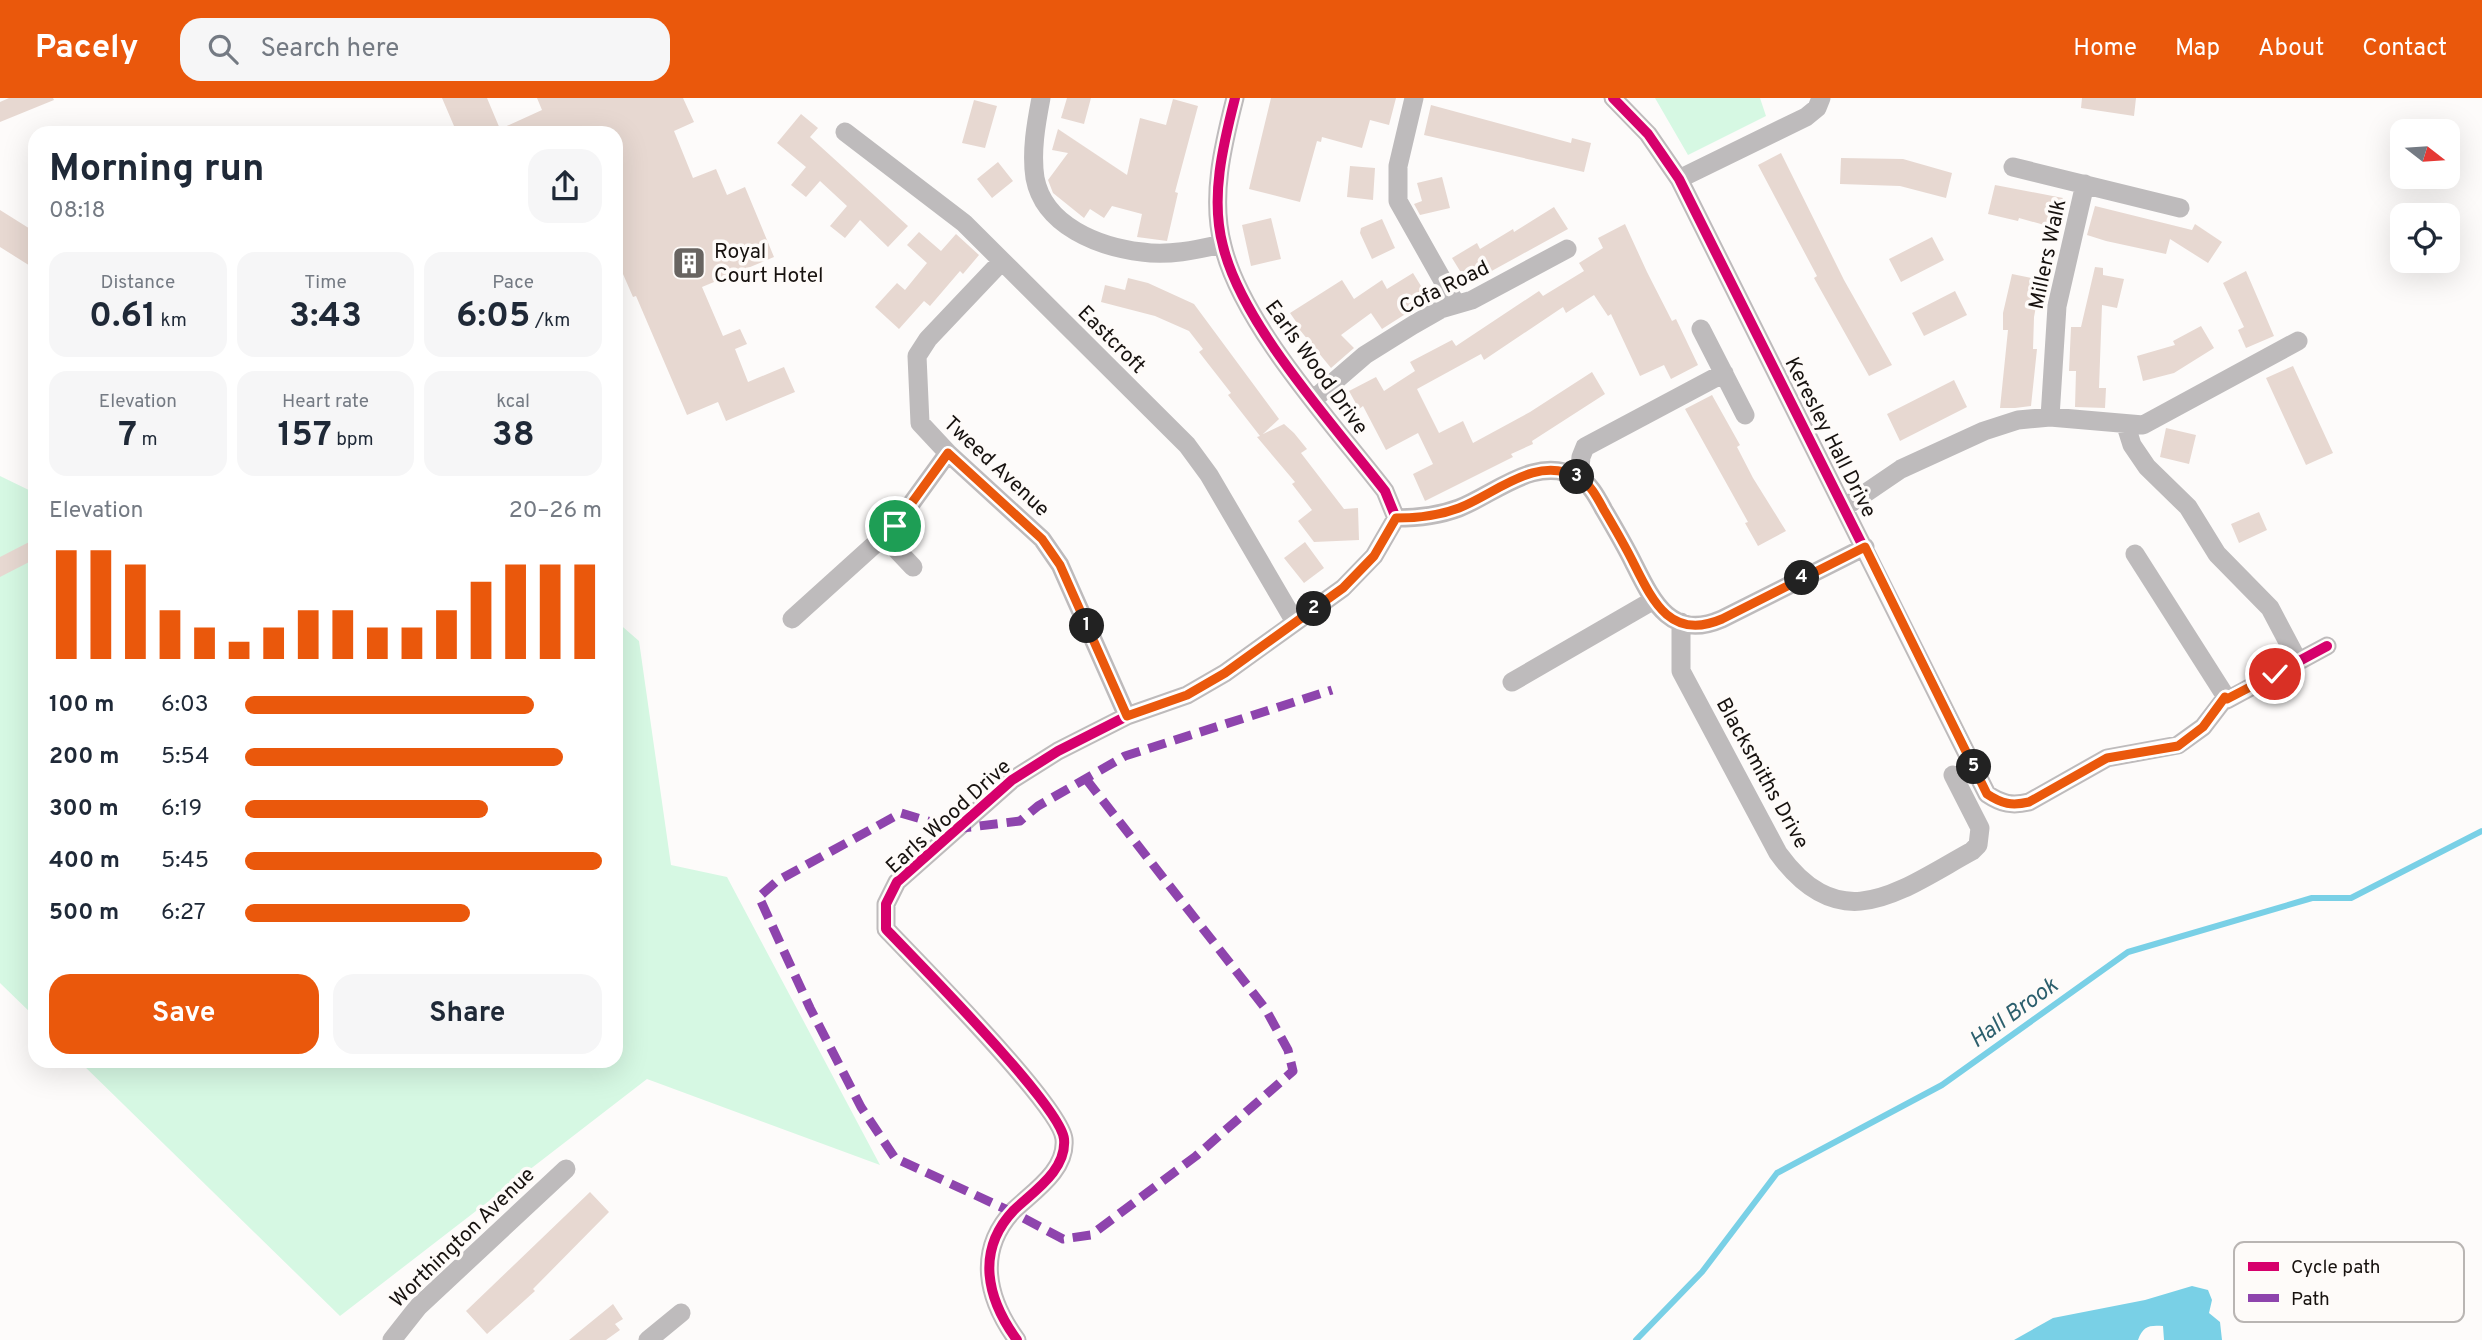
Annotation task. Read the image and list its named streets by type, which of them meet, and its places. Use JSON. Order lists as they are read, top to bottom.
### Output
{
  "streets": {
    "street": [
      "Millers Walk",
      "Cofa Road",
      "Eastcroft",
      "Earls Wood Drive",
      "Keresley Hall Drive",
      "Tweed Avenue",
      "Blacksmiths Drive",
      "Worthington Avenue"
    ]
  },
  "crossings": [
    ["Cofa Road", "Earls Wood Drive"],
    ["Eastcroft", "Earls Wood Drive"],
    ["Eastcroft", "Tweed Avenue"],
    ["Earls Wood Drive", "Tweed Avenue"]
  ],
  "water": ["Hall Brook"],
  "places": {
    "building": ["Royal Court Hotel"]
  },
  "legend": ["Cycle path", "Path"],
  "north": "right",
  "page": {
    "header": "Pacely",
    "search": "Search here",
    "nav": [
      "Home",
      "Map",
      "About",
      "Contact"
    ],
    "heading": ["Morning run", "08:18"],
    "stats": [
      ["Distance", "0.61 km"],
      ["Time", "3:43"],
      ["Pace", "6:05 /km"],
      ["Elevation", "7 m"],
      ["Heart rate", "157 bpm"],
      ["kcal", "38"]
    ],
    "pins": [
      "3",
      "4",
      "2",
      "1",
      "5"
    ],
    "chart": ["Elevation", "20–26 m"],
    "list": [
      {
        "name": "100 m",
        "note": "6:03"
      },
      {
        "name": "200 m",
        "note": "5:54"
      },
      {
        "name": "300 m",
        "note": "6:19"
      },
      {
        "name": "400 m",
        "note": "5:45"
      },
      {
        "name": "500 m",
        "note": "6:27"
      }
    ],
    "buttons": ["Save", "Share"]
  }
}
